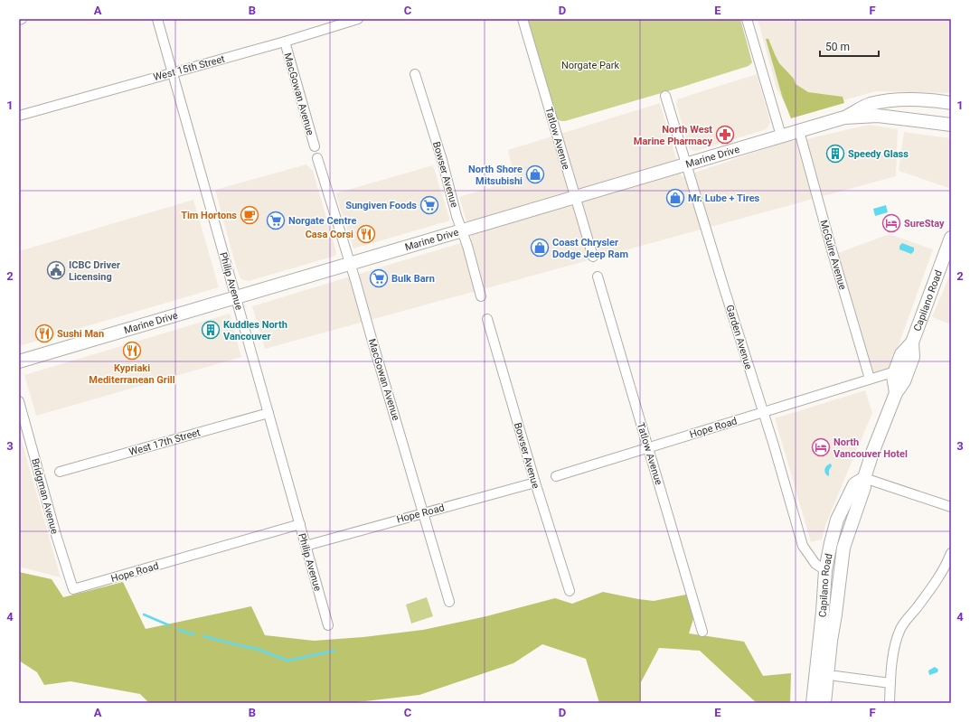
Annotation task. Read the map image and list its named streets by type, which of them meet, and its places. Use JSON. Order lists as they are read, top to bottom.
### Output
{
  "streets": {
    "main road": ["Marine Drive", "Capilano Road"],
    "street": [
      "West 15th Street",
      "MacGowan Avenue",
      "Tatlow Avenue",
      "Bowser Avenue",
      "McGuire Avenue",
      "Philip Avenue",
      "Garden Avenue",
      "Hope Road",
      "West 17th Street",
      "Bridgman Avenue"
    ]
  },
  "crossings": [
    ["West 15th Street", "MacGowan Avenue"],
    ["West 15th Street", "Philip Avenue"],
    ["MacGowan Avenue", "Marine Drive"],
    ["MacGowan Avenue", "Hope Road"],
    ["Tatlow Avenue", "Marine Drive"],
    ["Tatlow Avenue", "Hope Road"],
    ["Marine Drive", "Bowser Avenue"],
    ["Marine Drive", "McGuire Avenue"],
    ["Marine Drive", "Philip Avenue"],
    ["Marine Drive", "Garden Avenue"],
    ["Bowser Avenue", "Hope Road"],
    ["McGuire Avenue", "Hope Road"],
    ["Philip Avenue", "Hope Road"],
    ["Philip Avenue", "West 17th Street"],
    ["Capilano Road", "Garden Avenue"],
    ["Capilano Road", "Hope Road"],
    ["Garden Avenue", "Hope Road"],
    ["Hope Road", "Bridgman Avenue"]
  ],
  "parks": ["Norgate Park"],
  "places": {
    "pharmacy": ["North West Marine Pharmacy"],
    "building": ["Speedy Glass", "Kuddles North Vancouver"],
    "shop": ["North Shore Mitsubishi", "Mr. Lube + Tires", "Coast Chrysler Dodge Jeep Ram"],
    "supermarket": ["Sungiven Foods", "Norgate Centre", "Bulk Barn"],
    "cafe": ["Tim Hortons"],
    "hotel": ["SureStay", "North Vancouver Hotel"],
    "restaurant": ["Casa Corsi", "Sushi Man", "Kypriaki Mediterranean Grill"],
    "public building": ["ICBC Driver Licensing"]
  },
  "scale_bar": "50 m",
  "grid": {
    "columns": [
      "A",
      "B",
      "C",
      "D",
      "E",
      "F"
    ],
    "rows": [
      "1",
      "2",
      "3",
      "4"
    ]
  }
}
